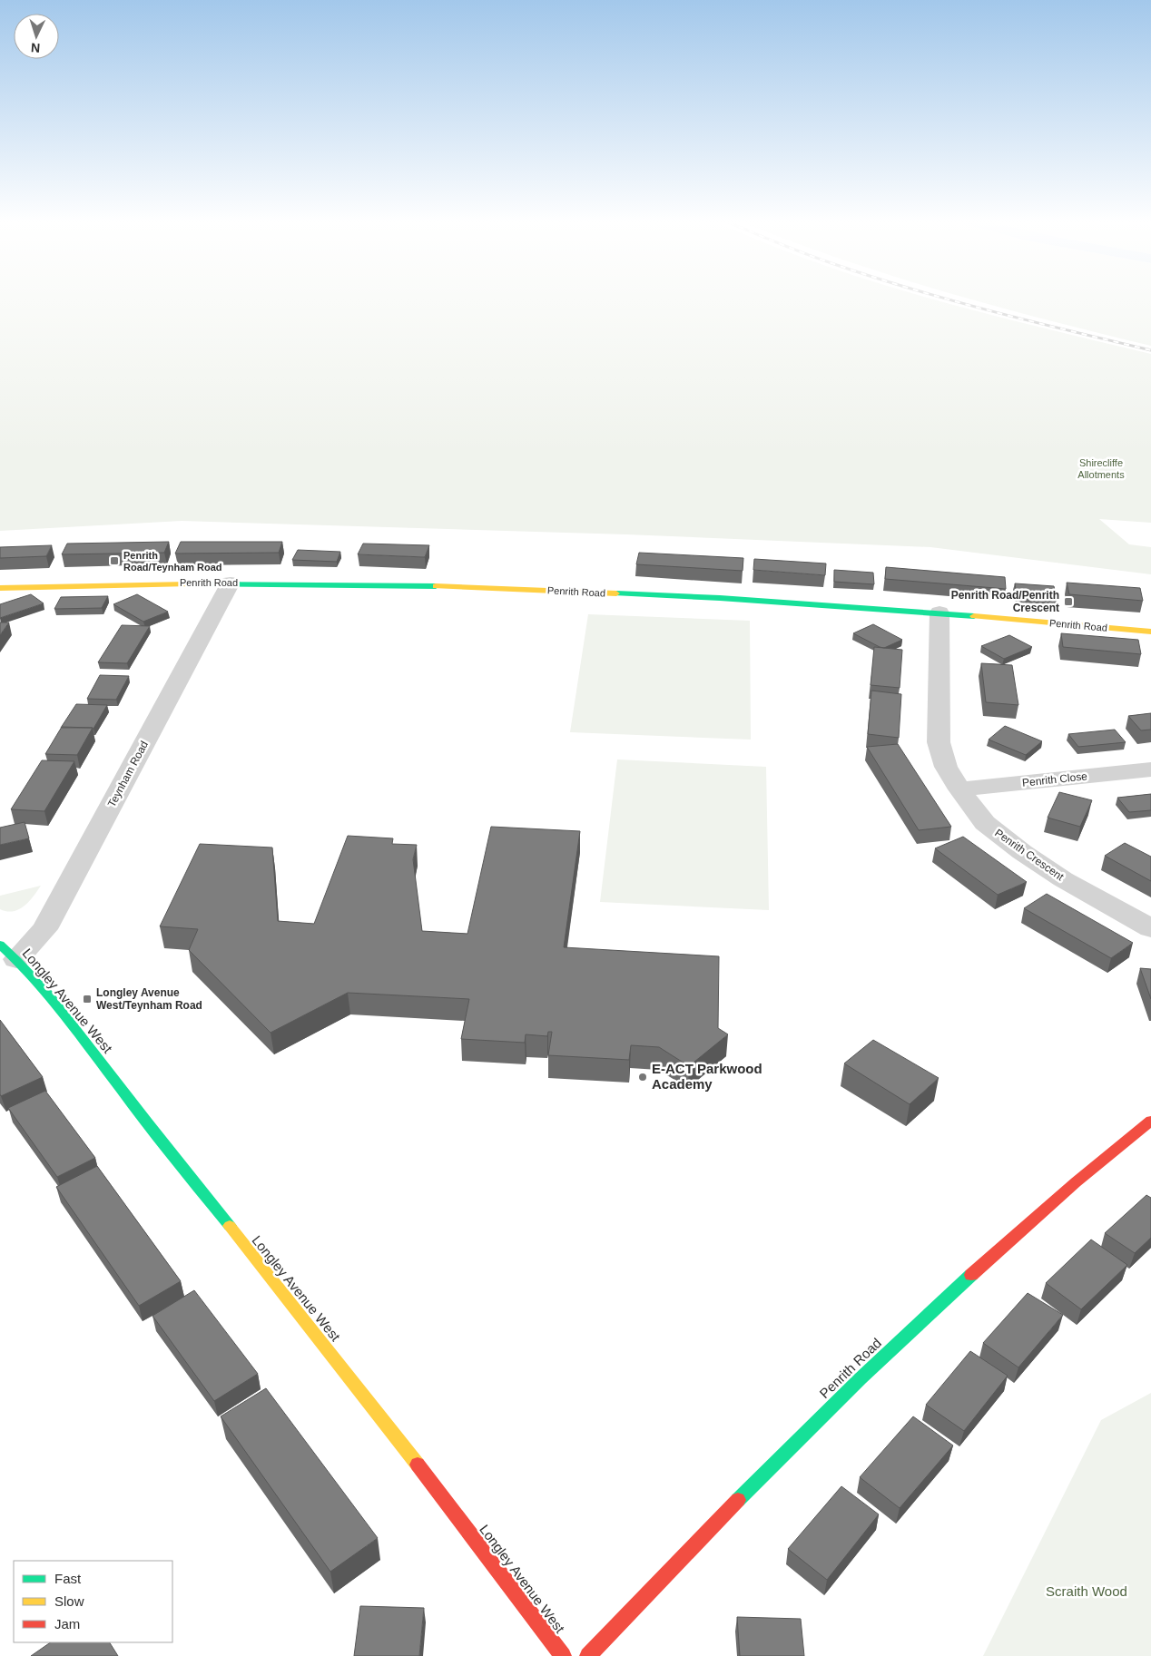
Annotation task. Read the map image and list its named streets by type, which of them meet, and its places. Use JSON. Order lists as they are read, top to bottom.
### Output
{
  "streets": {
    "street": [
      "Penrith Road",
      "Teynham Road",
      "Penrith Close",
      "Penrith Crescent",
      "Longley Avenue West"
    ]
  },
  "crossings": [
    ["Penrith Road", "Teynham Road"],
    ["Penrith Road", "Penrith Crescent"],
    ["Teynham Road", "Longley Avenue West"],
    ["Penrith Close", "Penrith Crescent"]
  ],
  "parks": ["Shirecliffe Allotments", "Scraith Wood"],
  "places": {
    "transit": ["Penrith Road/Teynham Road", "Penrith Road/Penrith Crescent", "Longley Avenue West/Teynham Road"],
    "other": ["E-ACT Parkwood Academy"]
  },
  "legend": ["Fast", "Slow", "Jam"],
  "north": "bottom"
}
